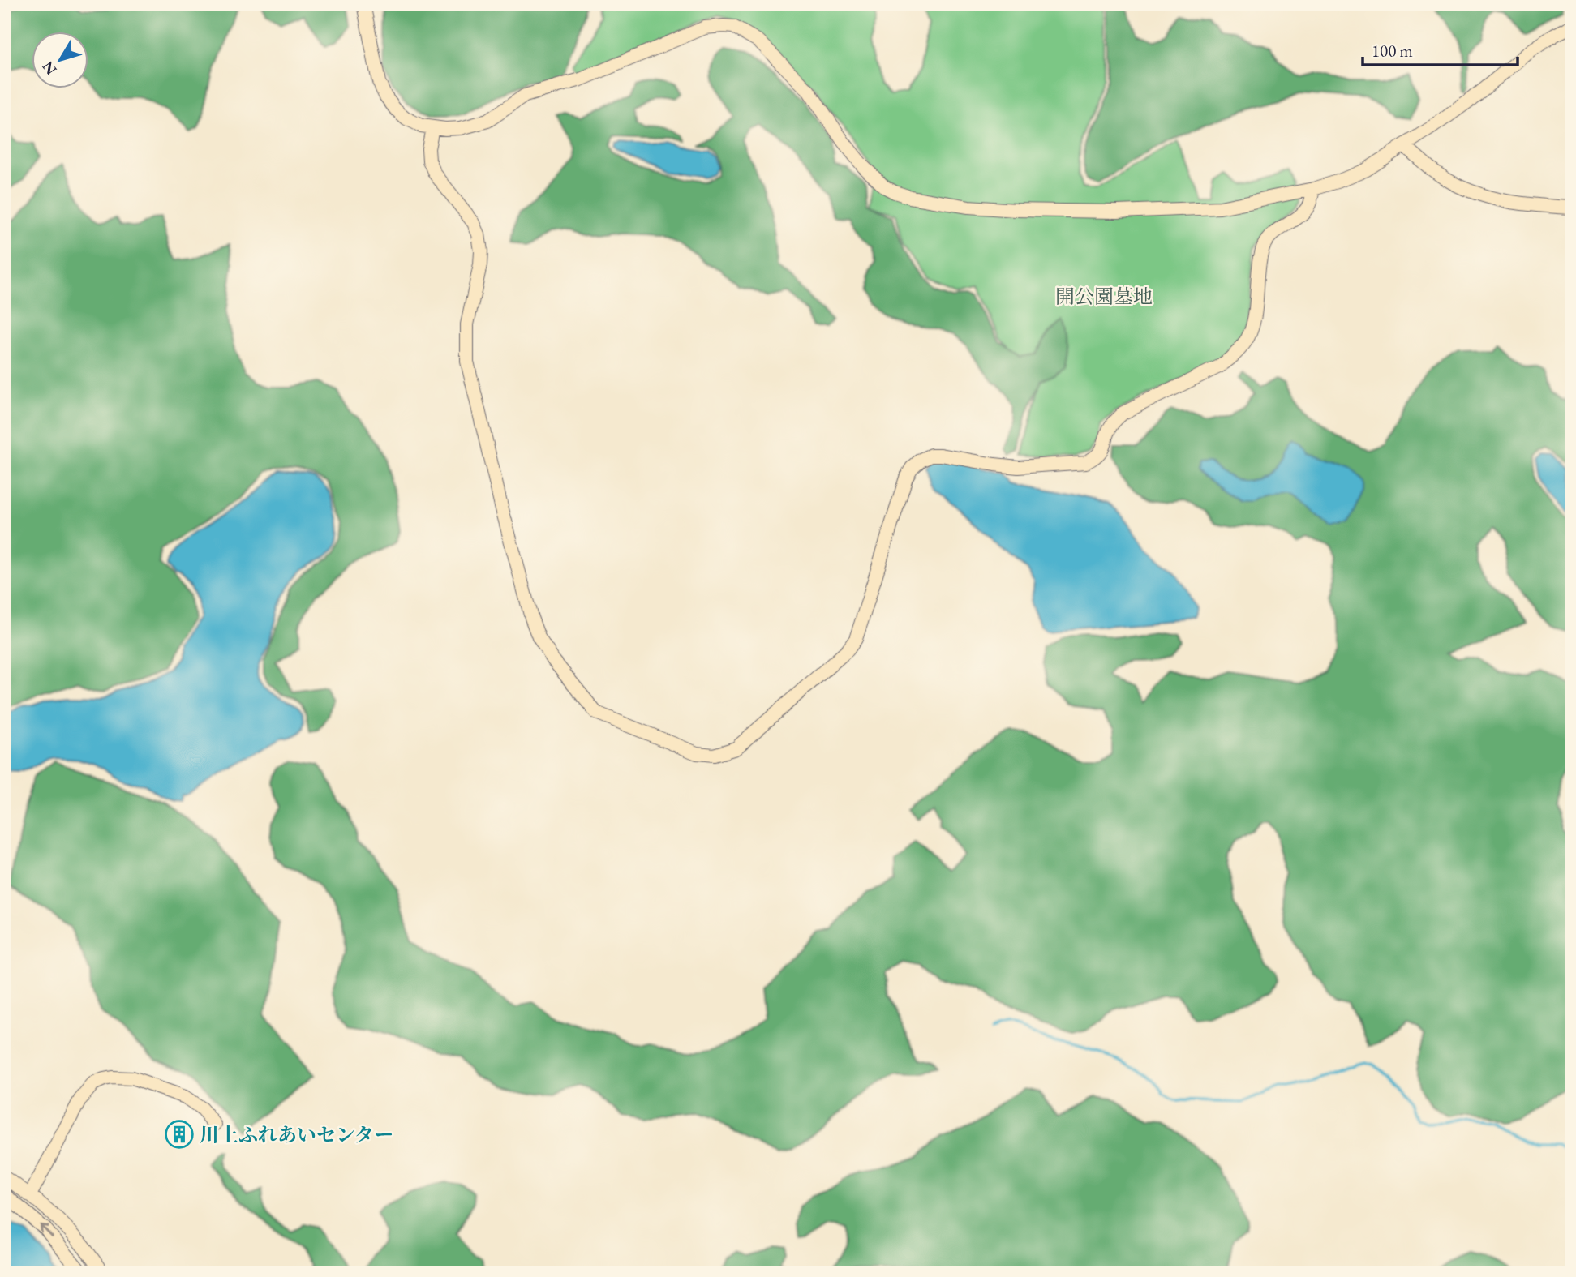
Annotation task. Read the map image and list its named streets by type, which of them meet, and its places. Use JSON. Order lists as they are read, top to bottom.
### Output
{
  "parks": ["開公園墓地"],
  "places": {
    "building": ["川上ふれあいセンター"]
  },
  "scale_bar": "100 m",
  "north": "bottom left"
}
